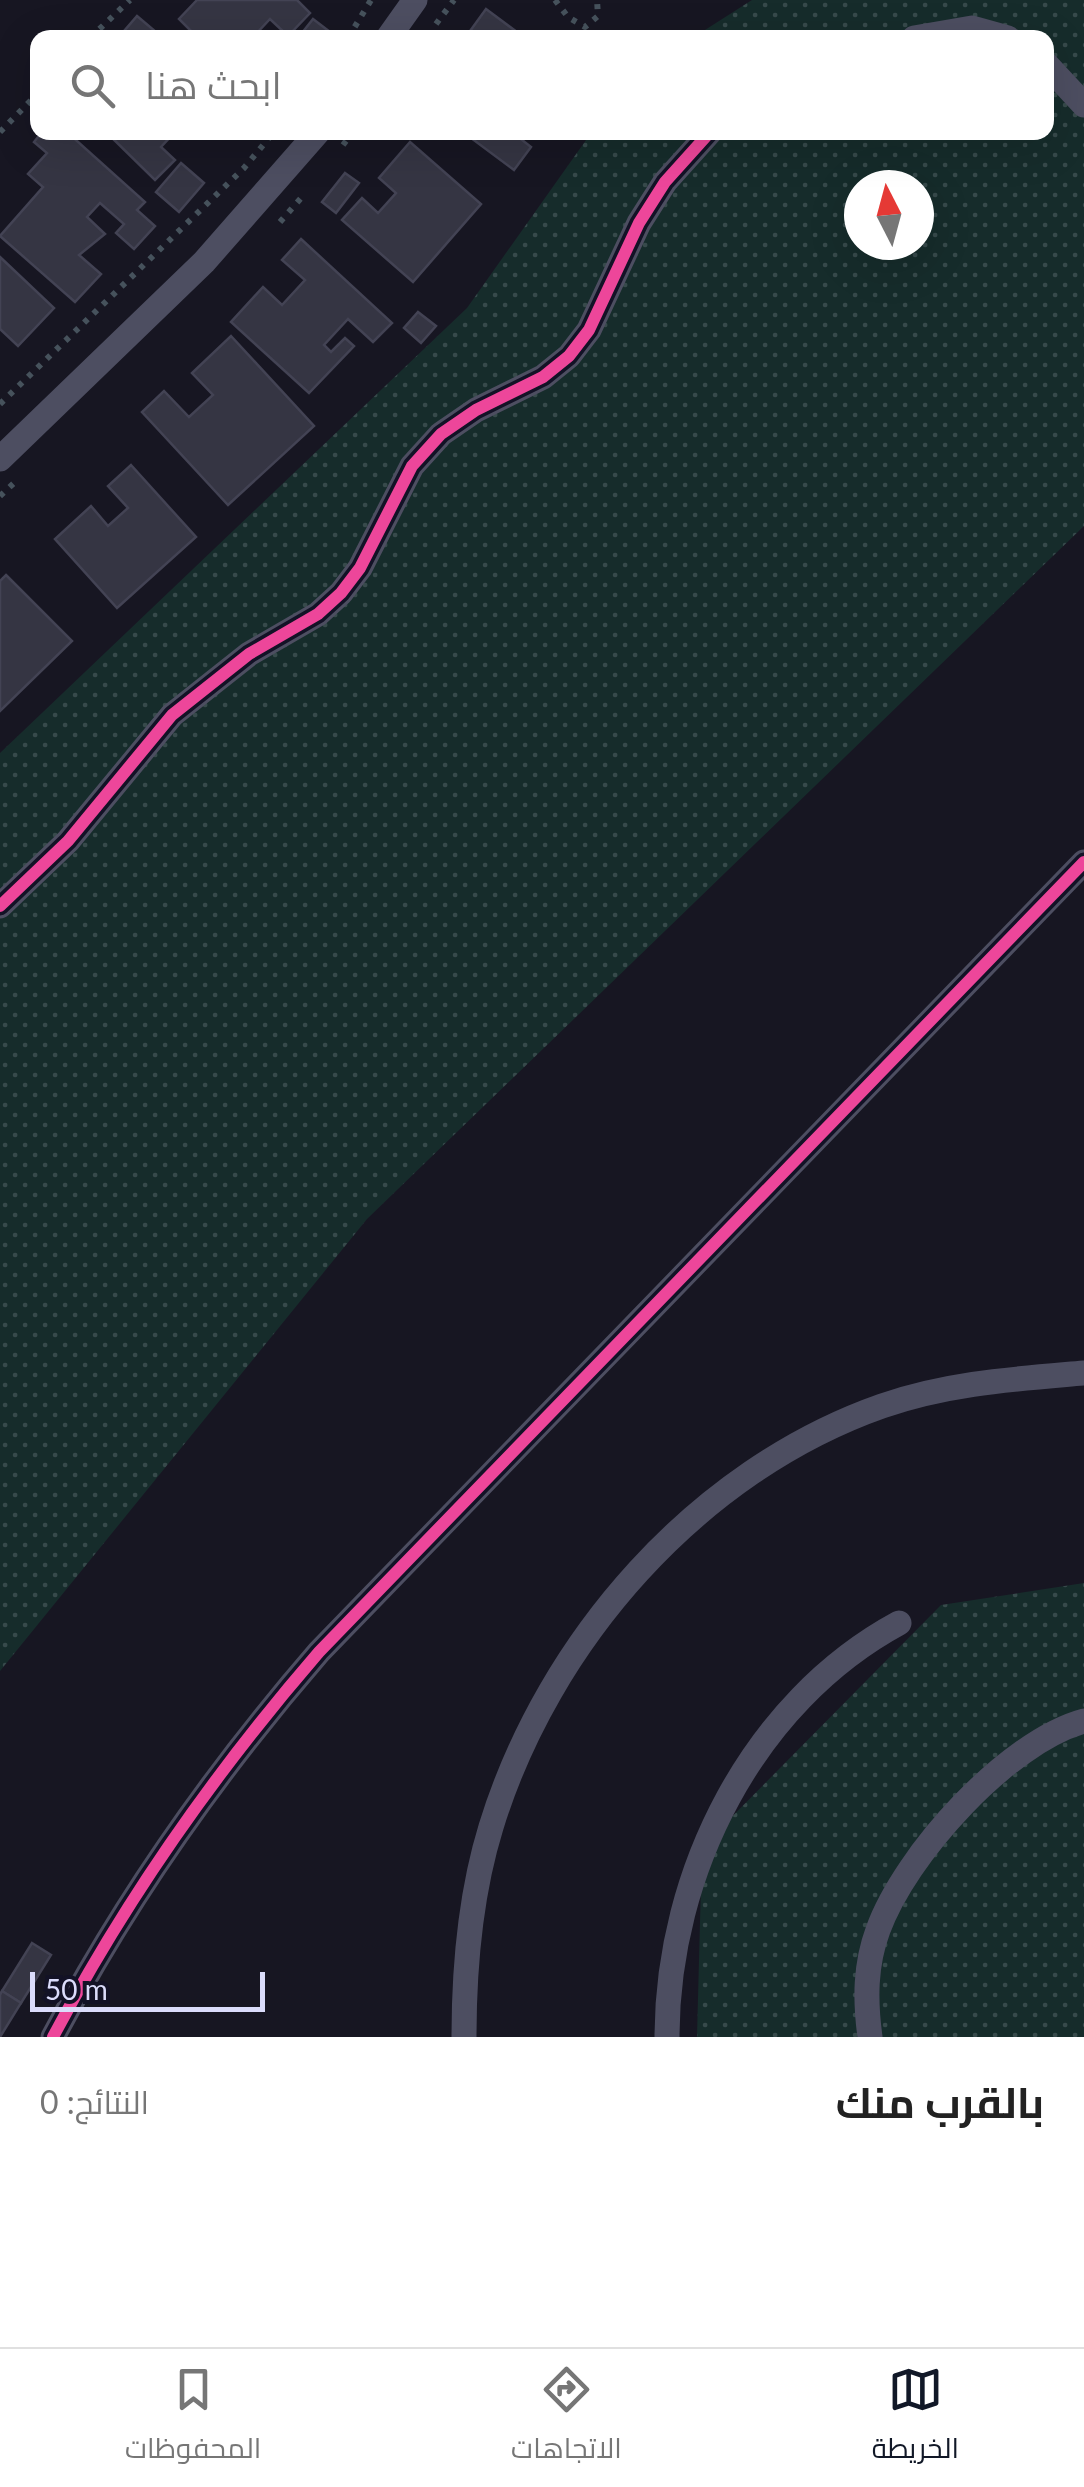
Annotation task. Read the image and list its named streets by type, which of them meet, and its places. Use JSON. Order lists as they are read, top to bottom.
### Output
{
  "scale_bar": "50 m",
  "north": "top",
  "page": {
    "search": "ابحث هنا",
    "scale": "50 m",
    "heading": ["بالقرب منك", "النتائج: 0"],
    "nav": ["الخريطة", "الاتجاهات", "المحفوظات"]
  }
}
